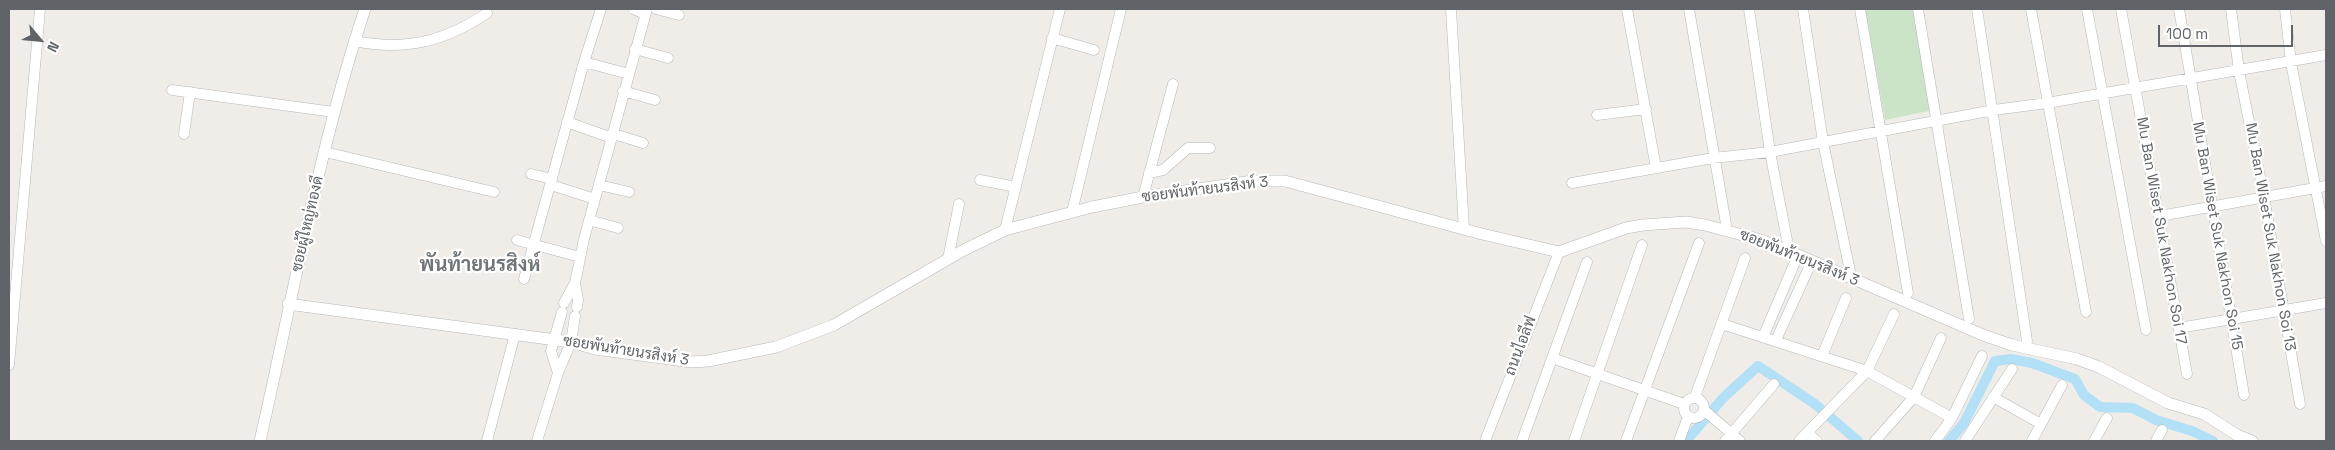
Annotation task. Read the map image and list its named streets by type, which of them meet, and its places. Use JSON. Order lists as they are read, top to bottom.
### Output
{
  "streets": {
    "street": [
      "ซอยพันท้ายนรสิงห์ 3",
      "ซอยผู้ใหญ่ทองดี",
      "Mu Ban Wiset Suk Nakhon Soi 17",
      "Mu Ban Wiset Suk Nakhon Soi 15",
      "Mu Ban Wiset Suk Nakhon Soi 13",
      "ถนนไอลีฟ"
    ]
  },
  "crossings": [
    ["ซอยพันท้ายนรสิงห์ 3", "ซอยผู้ใหญ่ทองดี"],
    ["ซอยพันท้ายนรสิงห์ 3", "ถนนไอลีฟ"]
  ],
  "districts": ["พันท้ายนรสิงห์"],
  "scale_bar": "100 m",
  "north": "bottom right"
}
